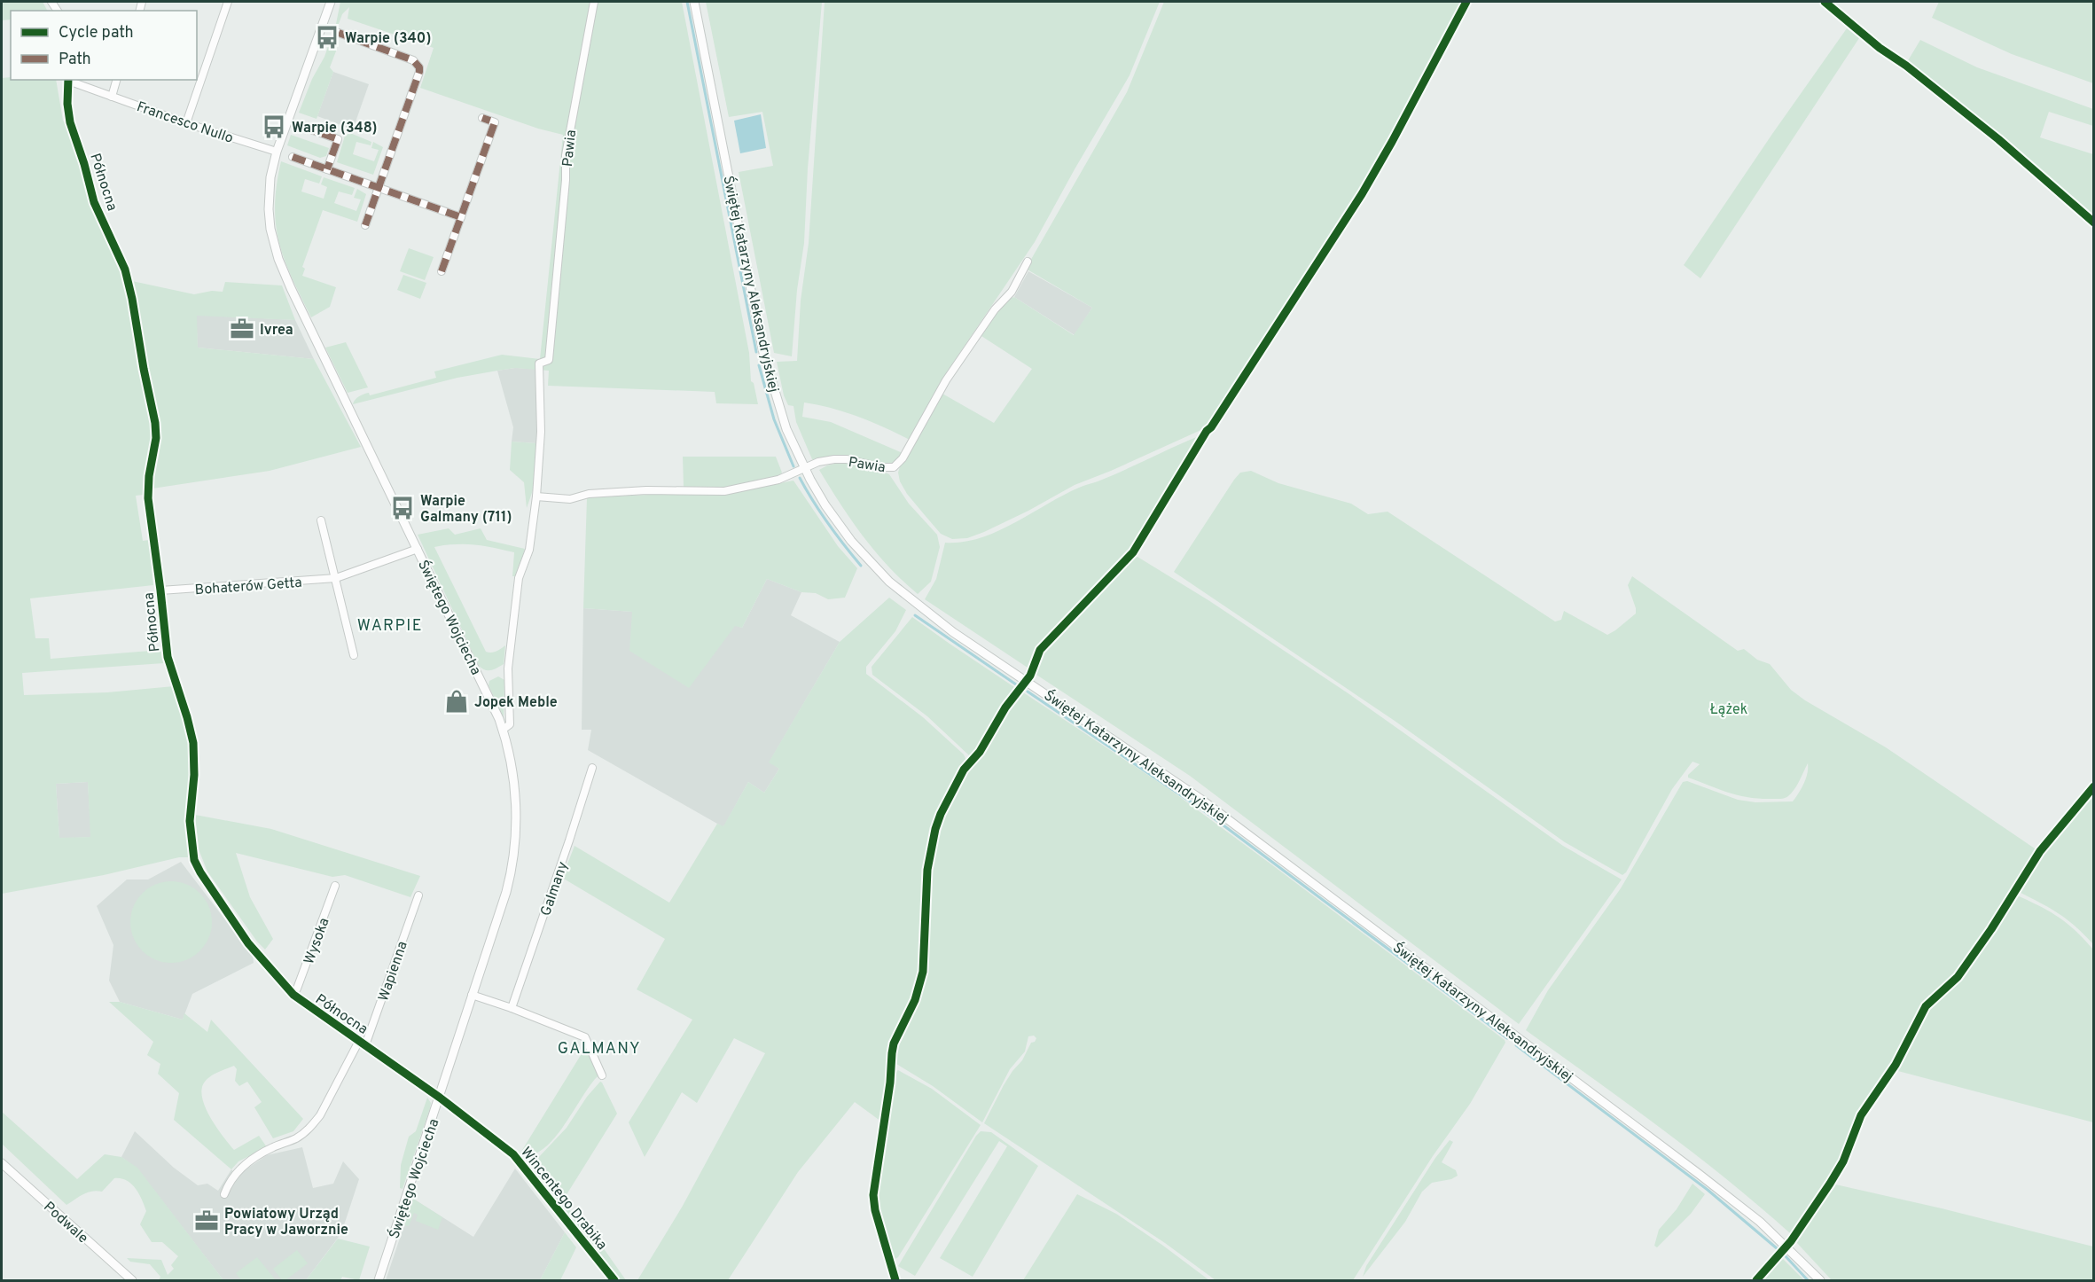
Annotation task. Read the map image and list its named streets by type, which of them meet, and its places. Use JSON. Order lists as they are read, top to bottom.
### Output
{
  "streets": {
    "street": [
      "Francesco Nullo",
      "Pawia",
      "Północna",
      "Świętej Katarzyny Aleksandryjskiej",
      "Bohaterów Getta",
      "Świętego Wojciecha",
      "Galmany",
      "Wysoka",
      "Wapienna",
      "Wincentego Drabika",
      "Podwale"
    ]
  },
  "crossings": [
    ["Francesco Nullo", "Północna"],
    ["Francesco Nullo", "Świętego Wojciecha"],
    ["Pawia", "Świętej Katarzyny Aleksandryjskiej"],
    ["Północna", "Bohaterów Getta"],
    ["Północna", "Świętego Wojciecha"],
    ["Północna", "Wysoka"],
    ["Północna", "Wapienna"],
    ["Północna", "Wincentego Drabika"],
    ["Bohaterów Getta", "Świętego Wojciecha"],
    ["Świętego Wojciecha", "Wincentego Drabika"]
  ],
  "districts": ["WARPIE", "GALMANY"],
  "parks": ["Łążek"],
  "places": {
    "bus stop": ["Warpie (340)", "Warpie (348)", "Warpie Galmany (711)"],
    "office": ["Ivrea", "Powiatowy Urząd Pracy w Jaworznie"],
    "shop": ["Jopek Meble"]
  },
  "legend": ["Cycle path", "Path"]
}
